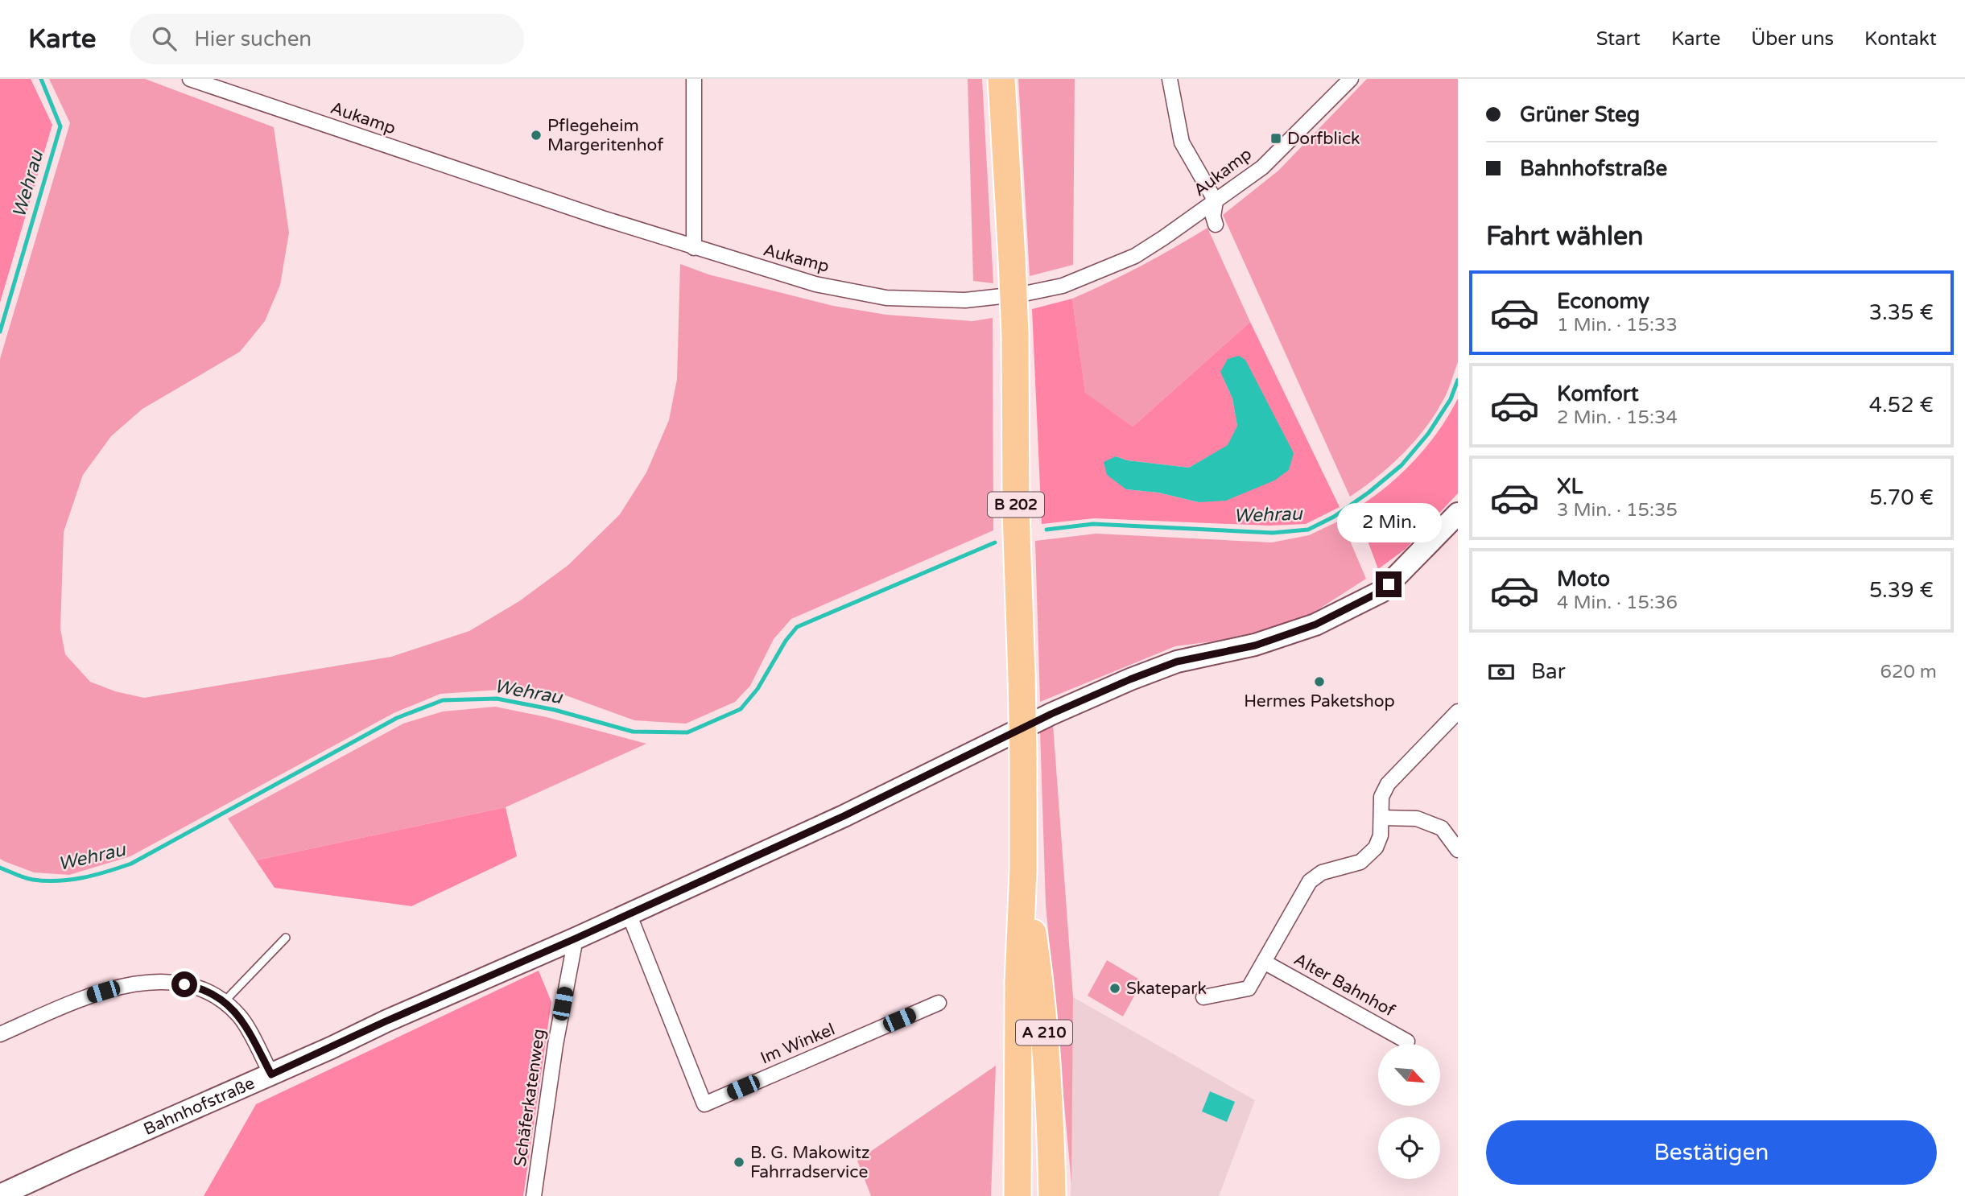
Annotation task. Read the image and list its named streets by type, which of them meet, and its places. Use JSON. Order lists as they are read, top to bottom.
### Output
{
  "streets": {
    "highway": ["B 202", "A 210"],
    "main road": ["Bahnhofstraße"],
    "street": [
      "Aukamp",
      "Alter Bahnhof",
      "Im Winkel",
      "Schäferkatenweg"
    ]
  },
  "crossings": [
    ["B 202", "A 210"],
    ["Im Winkel", "Bahnhofstraße"],
    ["Schäferkatenweg", "Bahnhofstraße"]
  ],
  "water": ["Wehrau"],
  "places": {
    "other": [
      "Pflegeheim Margeritenhof",
      "Hermes Paketshop",
      "Skatepark",
      "B. G. Makowitz Fahrradservice"
    ],
    "transit": ["Dorfblick"]
  },
  "north": "bottom right",
  "page": {
    "header": "Karte",
    "search": "Hier suchen",
    "nav": [
      "Start",
      "Karte",
      "Über uns",
      "Kontakt"
    ],
    "banner": ["Grüner Steg", "Bahnhofstraße"],
    "heading": "Fahrt wählen",
    "list": [
      {
        "name": "Economy",
        "note": "1 Min. · 15:33",
        "value": "3.35 €"
      },
      {
        "name": "Komfort",
        "note": "2 Min. · 15:34",
        "value": "4.52 €"
      },
      {
        "name": "XL",
        "note": "3 Min. · 15:35",
        "value": "5.70 €"
      },
      {
        "name": "Moto",
        "note": "4 Min. · 15:36",
        "value": "5.39 €"
      }
    ],
    "bubble": "2 Min.",
    "pay": ["Bar", "620 m"],
    "buttons": "Bestätigen"
  }
}
